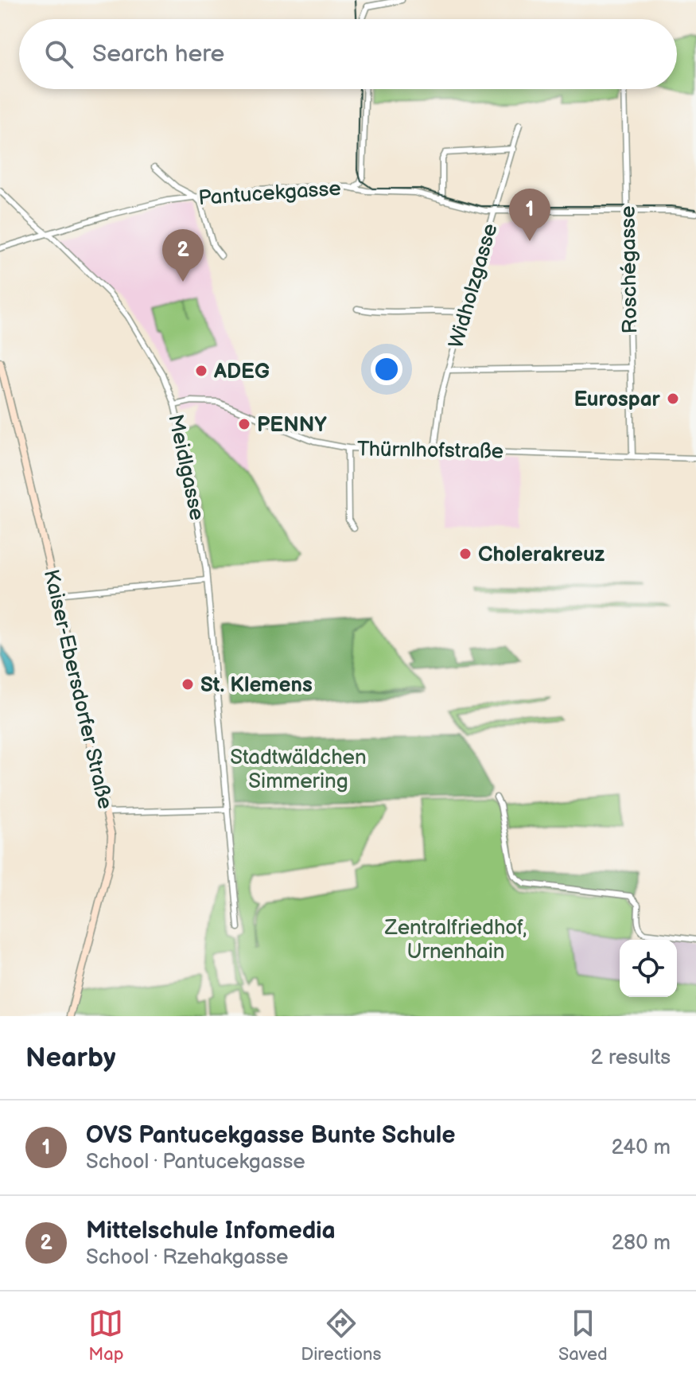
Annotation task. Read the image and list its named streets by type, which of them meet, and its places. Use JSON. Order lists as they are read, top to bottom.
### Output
{
  "streets": {
    "main road": ["Kaiser-Ebersdorfer Straße"],
    "street": [
      "Pantucekgasse",
      "Roschégasse",
      "Widholzgasse",
      "Thürnlhofstraße",
      "Meidlgasse"
    ]
  },
  "crossings": [
    ["Pantucekgasse", "Roschégasse"],
    ["Pantucekgasse", "Widholzgasse"],
    ["Pantucekgasse", "Meidlgasse"],
    ["Roschégasse", "Thürnlhofstraße"],
    ["Widholzgasse", "Thürnlhofstraße"],
    ["Thürnlhofstraße", "Meidlgasse"]
  ],
  "parks": ["Stadtwäldchen Simmering", "Zentralfriedhof, Urnenhain"],
  "places": [
    "ADEG",
    "Eurospar",
    "PENNY",
    "Cholerakreuz",
    "St. Klemens"
  ],
  "page": {
    "search": "Search here",
    "pins": ["1", "2"],
    "heading": ["Nearby", "2 results"],
    "list": [
      {
        "mark": "1",
        "name": "OVS Pantucekgasse Bunte Schule",
        "note": "School · Pantucekgasse",
        "value": "240 m"
      },
      {
        "mark": "2",
        "name": "Mittelschule Infomedia",
        "note": "School · Rzehakgasse",
        "value": "280 m"
      }
    ],
    "nav": ["Map", "Directions", "Saved"]
  }
}
